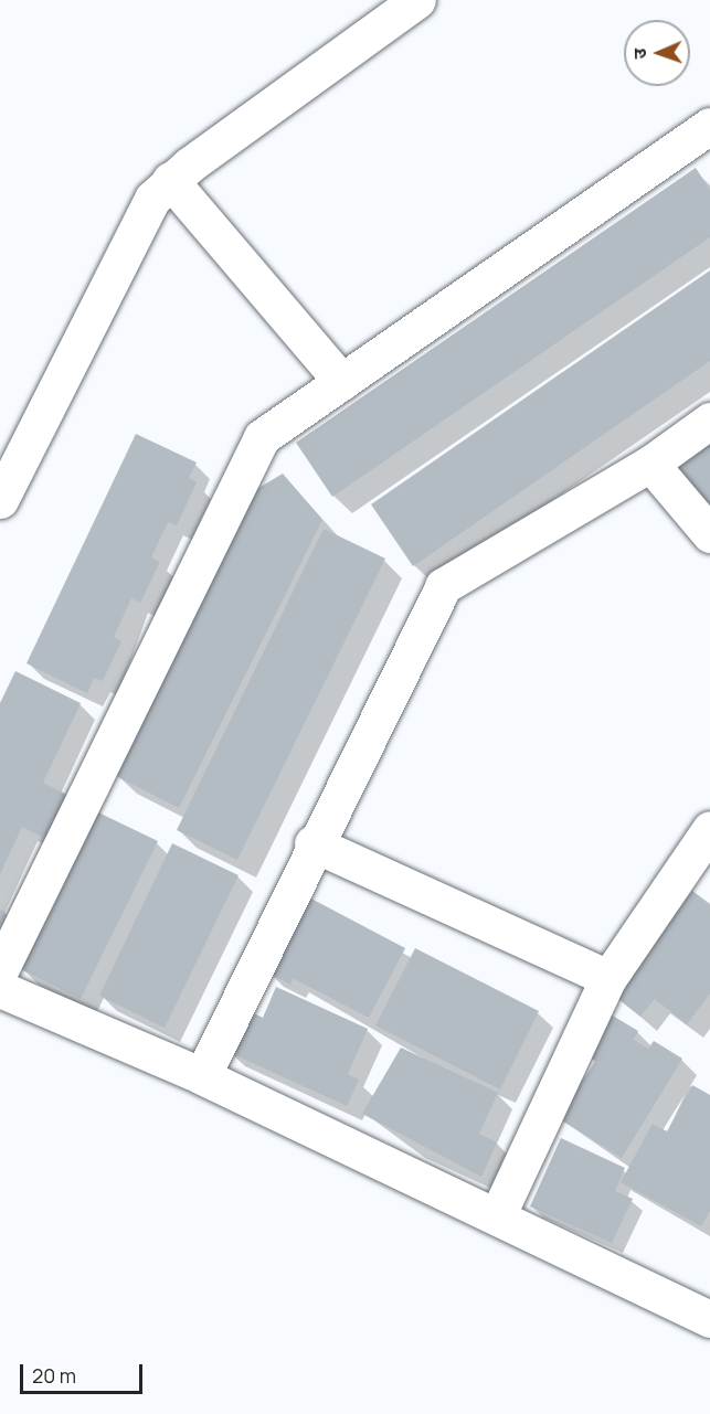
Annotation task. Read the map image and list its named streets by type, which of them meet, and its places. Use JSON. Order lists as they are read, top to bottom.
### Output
{
  "scale_bar": "20 m",
  "north": "left"
}
